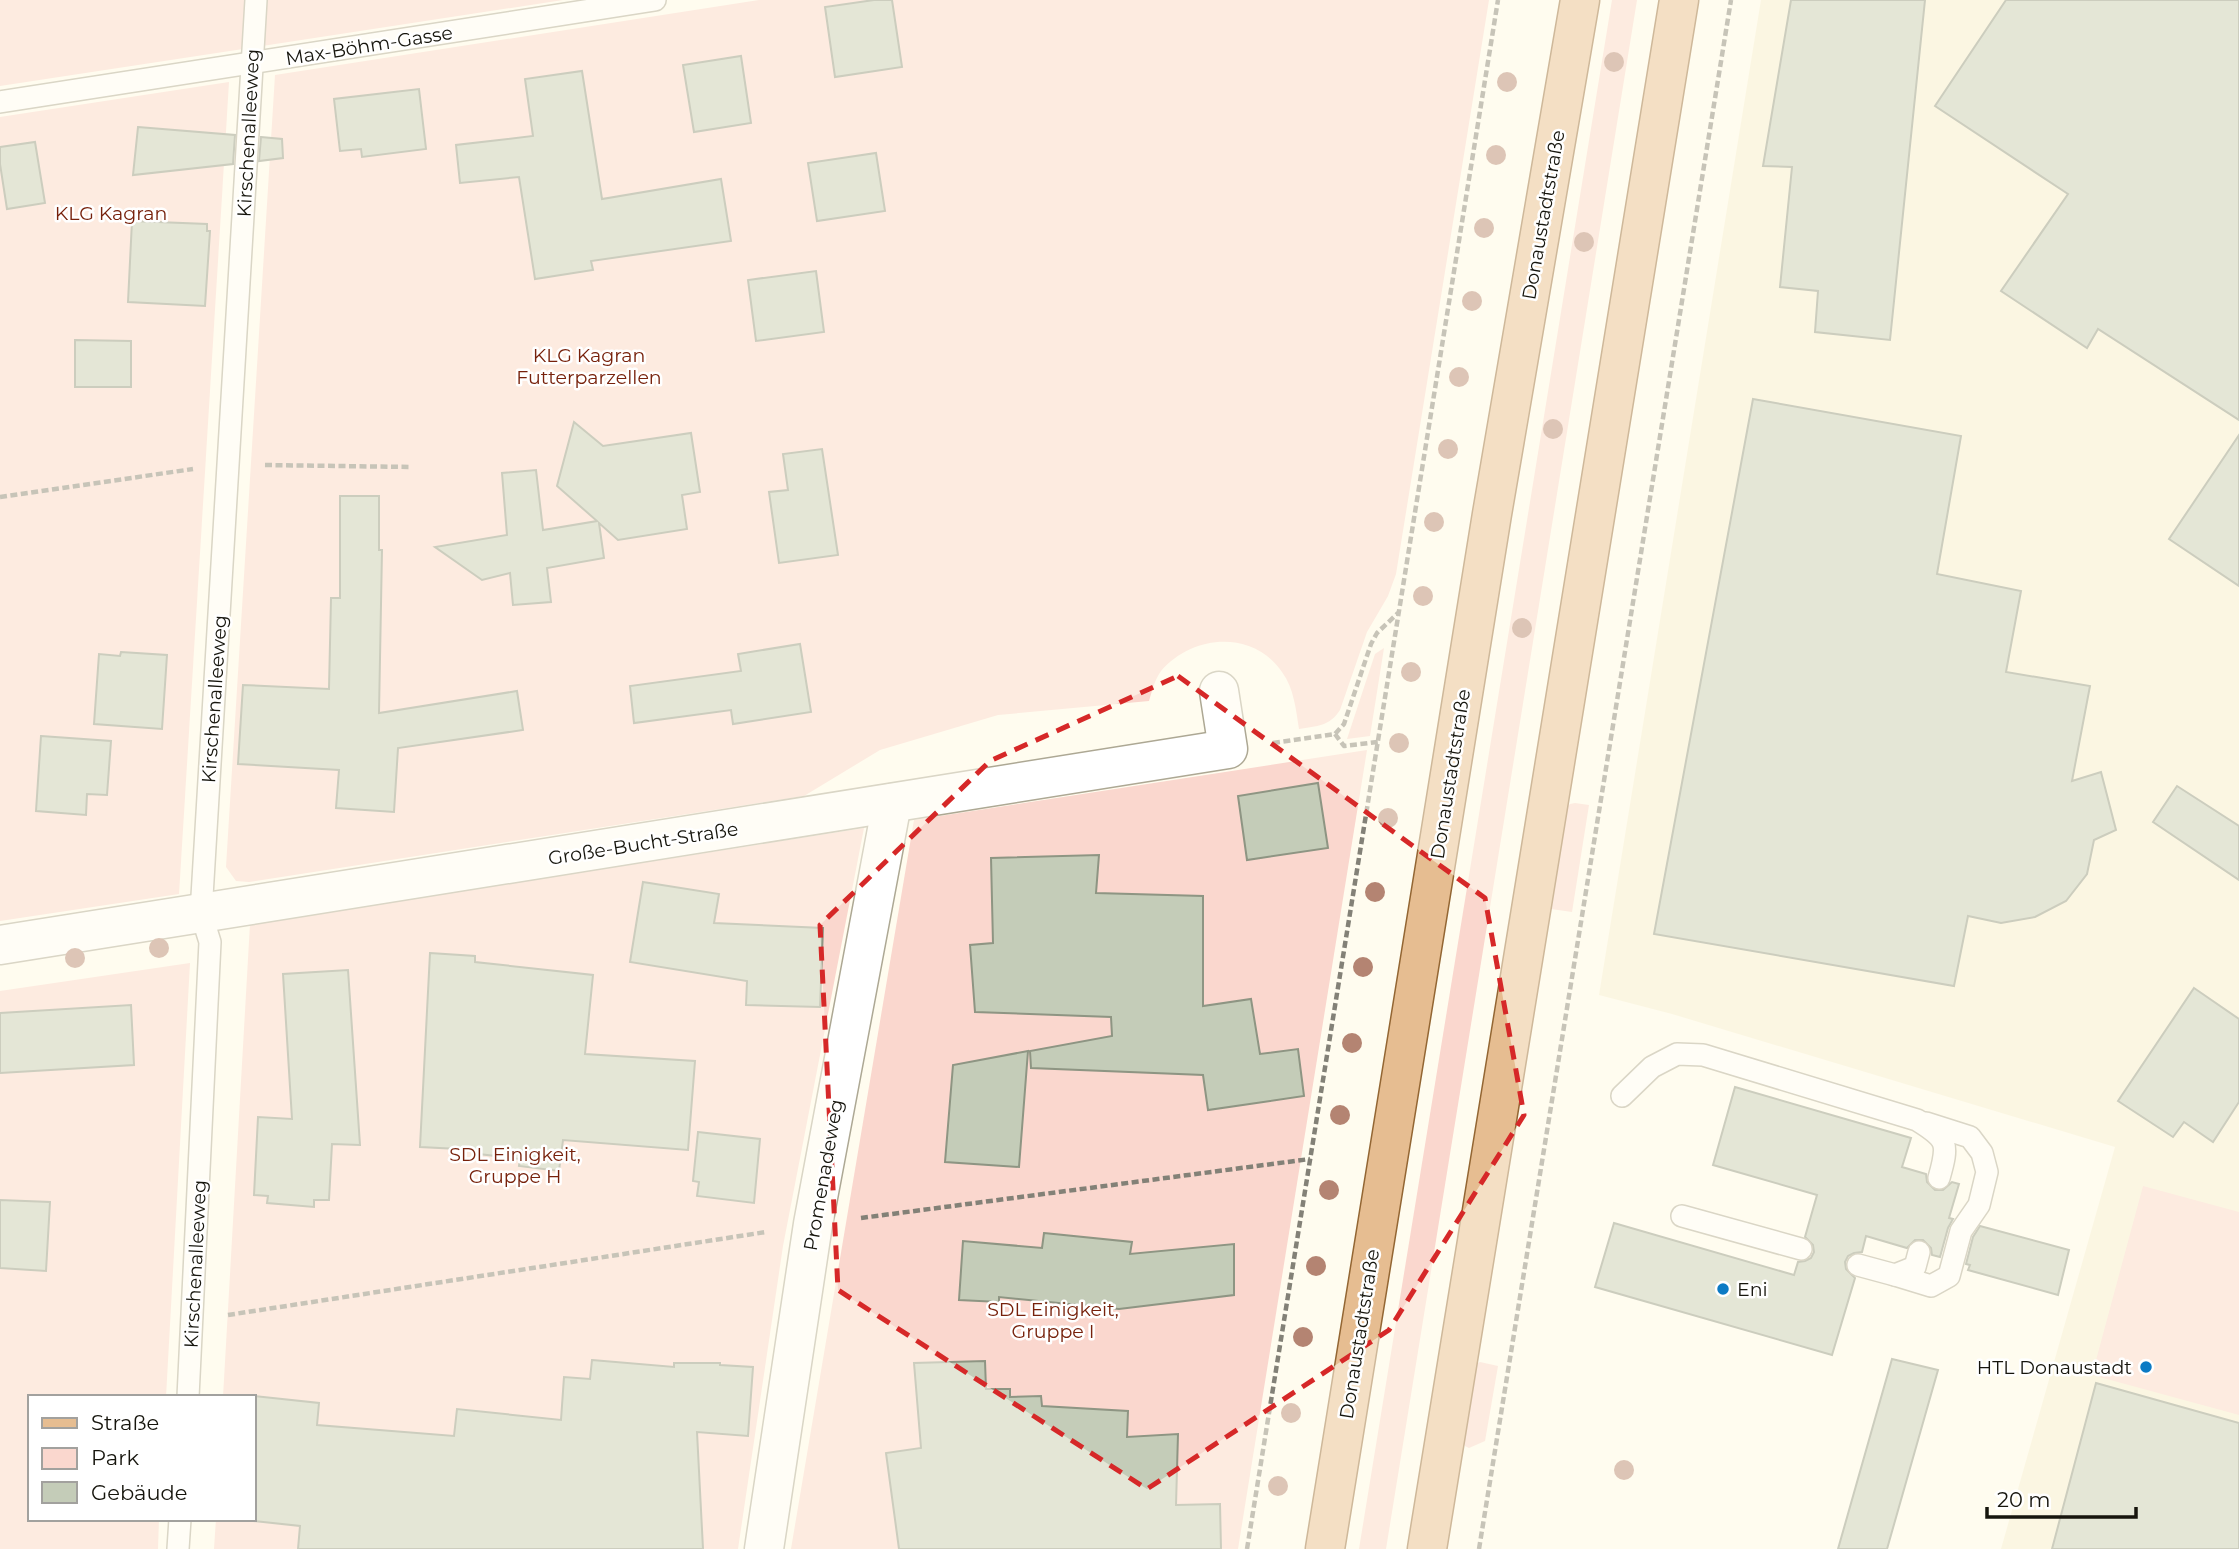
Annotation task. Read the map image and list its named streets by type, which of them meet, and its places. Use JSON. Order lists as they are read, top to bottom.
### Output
{
  "streets": {
    "main road": ["Donaustadtstraße"],
    "street": ["Große-Bucht-Straße", "Promenadeweg"],
    "lane": ["Max-Böhm-Gasse", "Kirschenalleeweg"]
  },
  "crossings": [
    ["Max-Böhm-Gasse", "Kirschenalleeweg"],
    ["Kirschenalleeweg", "Große-Bucht-Straße"],
    ["Große-Bucht-Straße", "Promenadeweg"]
  ],
  "parks": [
    "KLG Kagran",
    "KLG Kagran Futterparzellen",
    "SDL Einigkeit, Gruppe H",
    "SDL Einigkeit, Gruppe I"
  ],
  "places": ["Eni", "HTL Donaustadt"],
  "legend": ["Straße", "Park", "Gebäude"],
  "scale_bar": "20 m"
}
